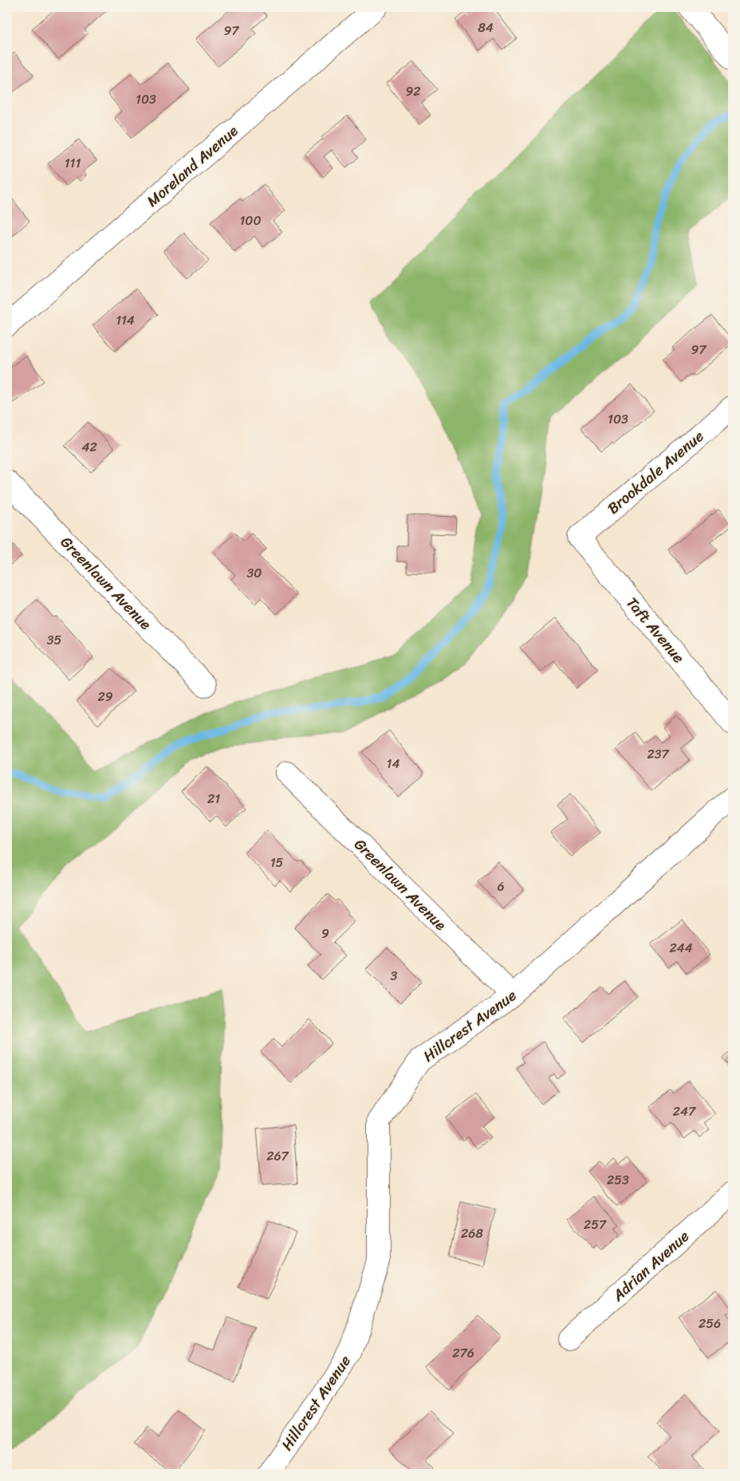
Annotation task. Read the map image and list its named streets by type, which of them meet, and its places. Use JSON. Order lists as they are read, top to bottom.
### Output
{
  "streets": {
    "street": [
      "Moreland Avenue",
      "Brookdale Avenue",
      "Greenlawn Avenue",
      "Taft Avenue",
      "Hillcrest Avenue",
      "Adrian Avenue"
    ]
  },
  "crossings": [
    ["Brookdale Avenue", "Taft Avenue"],
    ["Greenlawn Avenue", "Hillcrest Avenue"]
  ],
  "house_numbers": [
    "84",
    "97",
    "92",
    "103",
    "111",
    "100",
    "114",
    "97",
    "103",
    "42",
    "30",
    "35",
    "29",
    "237",
    "14",
    "21",
    "15",
    "6",
    "9",
    "244",
    "3",
    "247",
    "267",
    "253",
    "257",
    "268",
    "256",
    "276"
  ]
}
